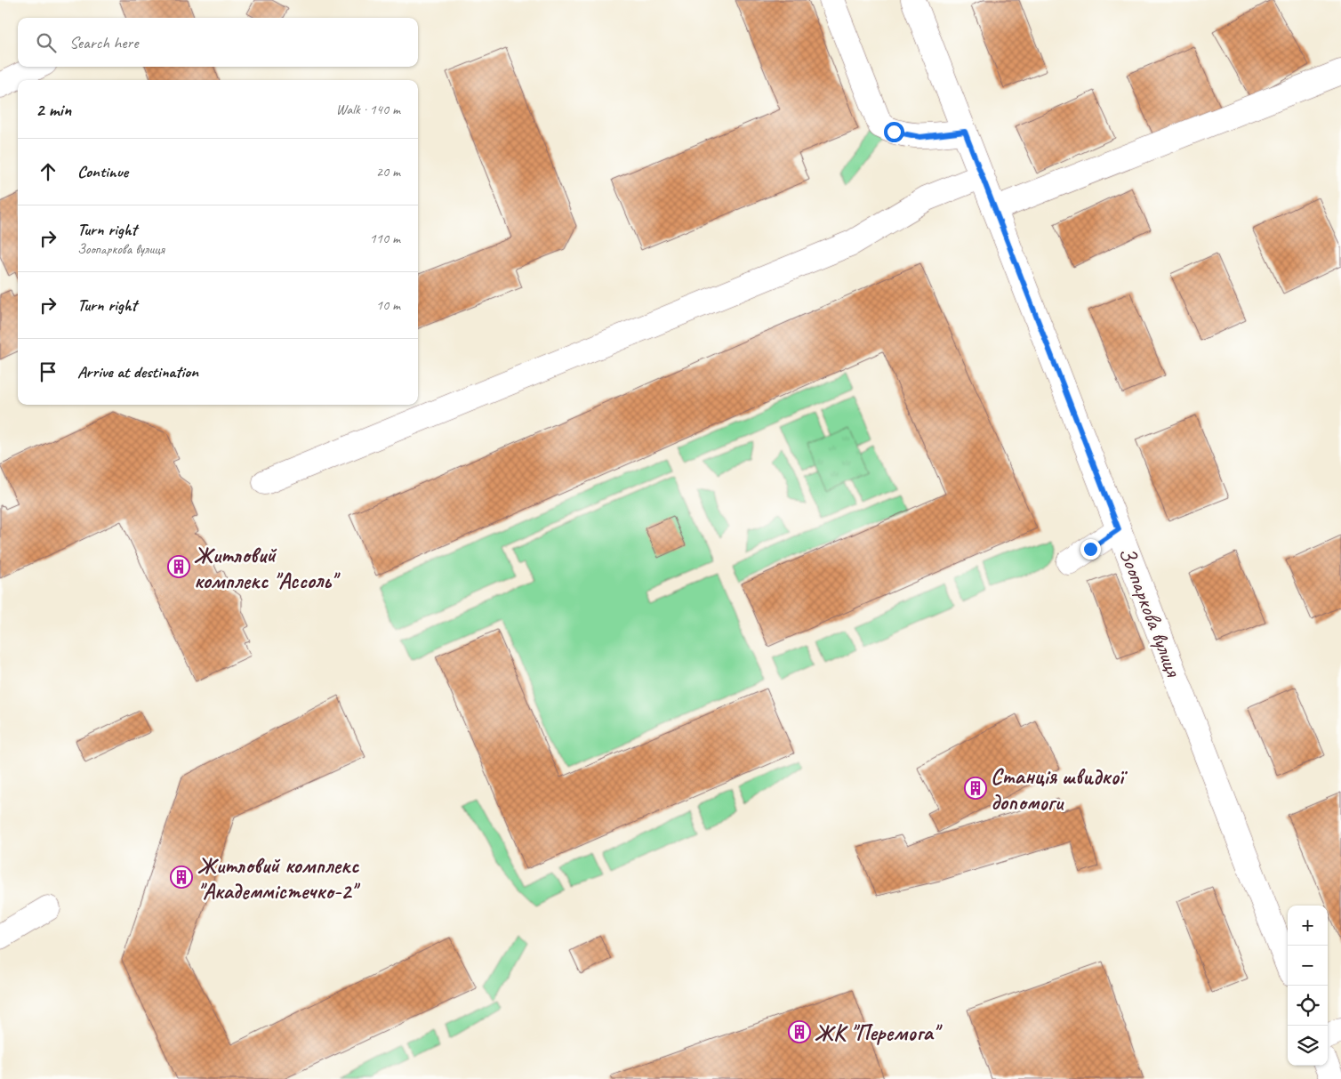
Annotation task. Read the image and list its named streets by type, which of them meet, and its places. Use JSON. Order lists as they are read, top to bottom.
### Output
{
  "streets": {
    "street": ["Зоопаркова вулиця"]
  },
  "places": {
    "building": [
      "Житловий комплекс \"Ассоль\"",
      "Станція швидкої допомоги",
      "Житловий комплекс \"Академмістечко-2\"",
      "ЖК \"Перемога\""
    ]
  },
  "page": {
    "search": "Search here",
    "heading": ["2 min", "Walk · 140 m"],
    "list": [
      ["Continue", "20 m"],
      ["Turn right", "Зоопаркова вулиця", "110 m"],
      ["Turn right", "10 m"],
      "Arrive at destination"
    ],
    "map_buttons": ["+", "−"]
  }
}
